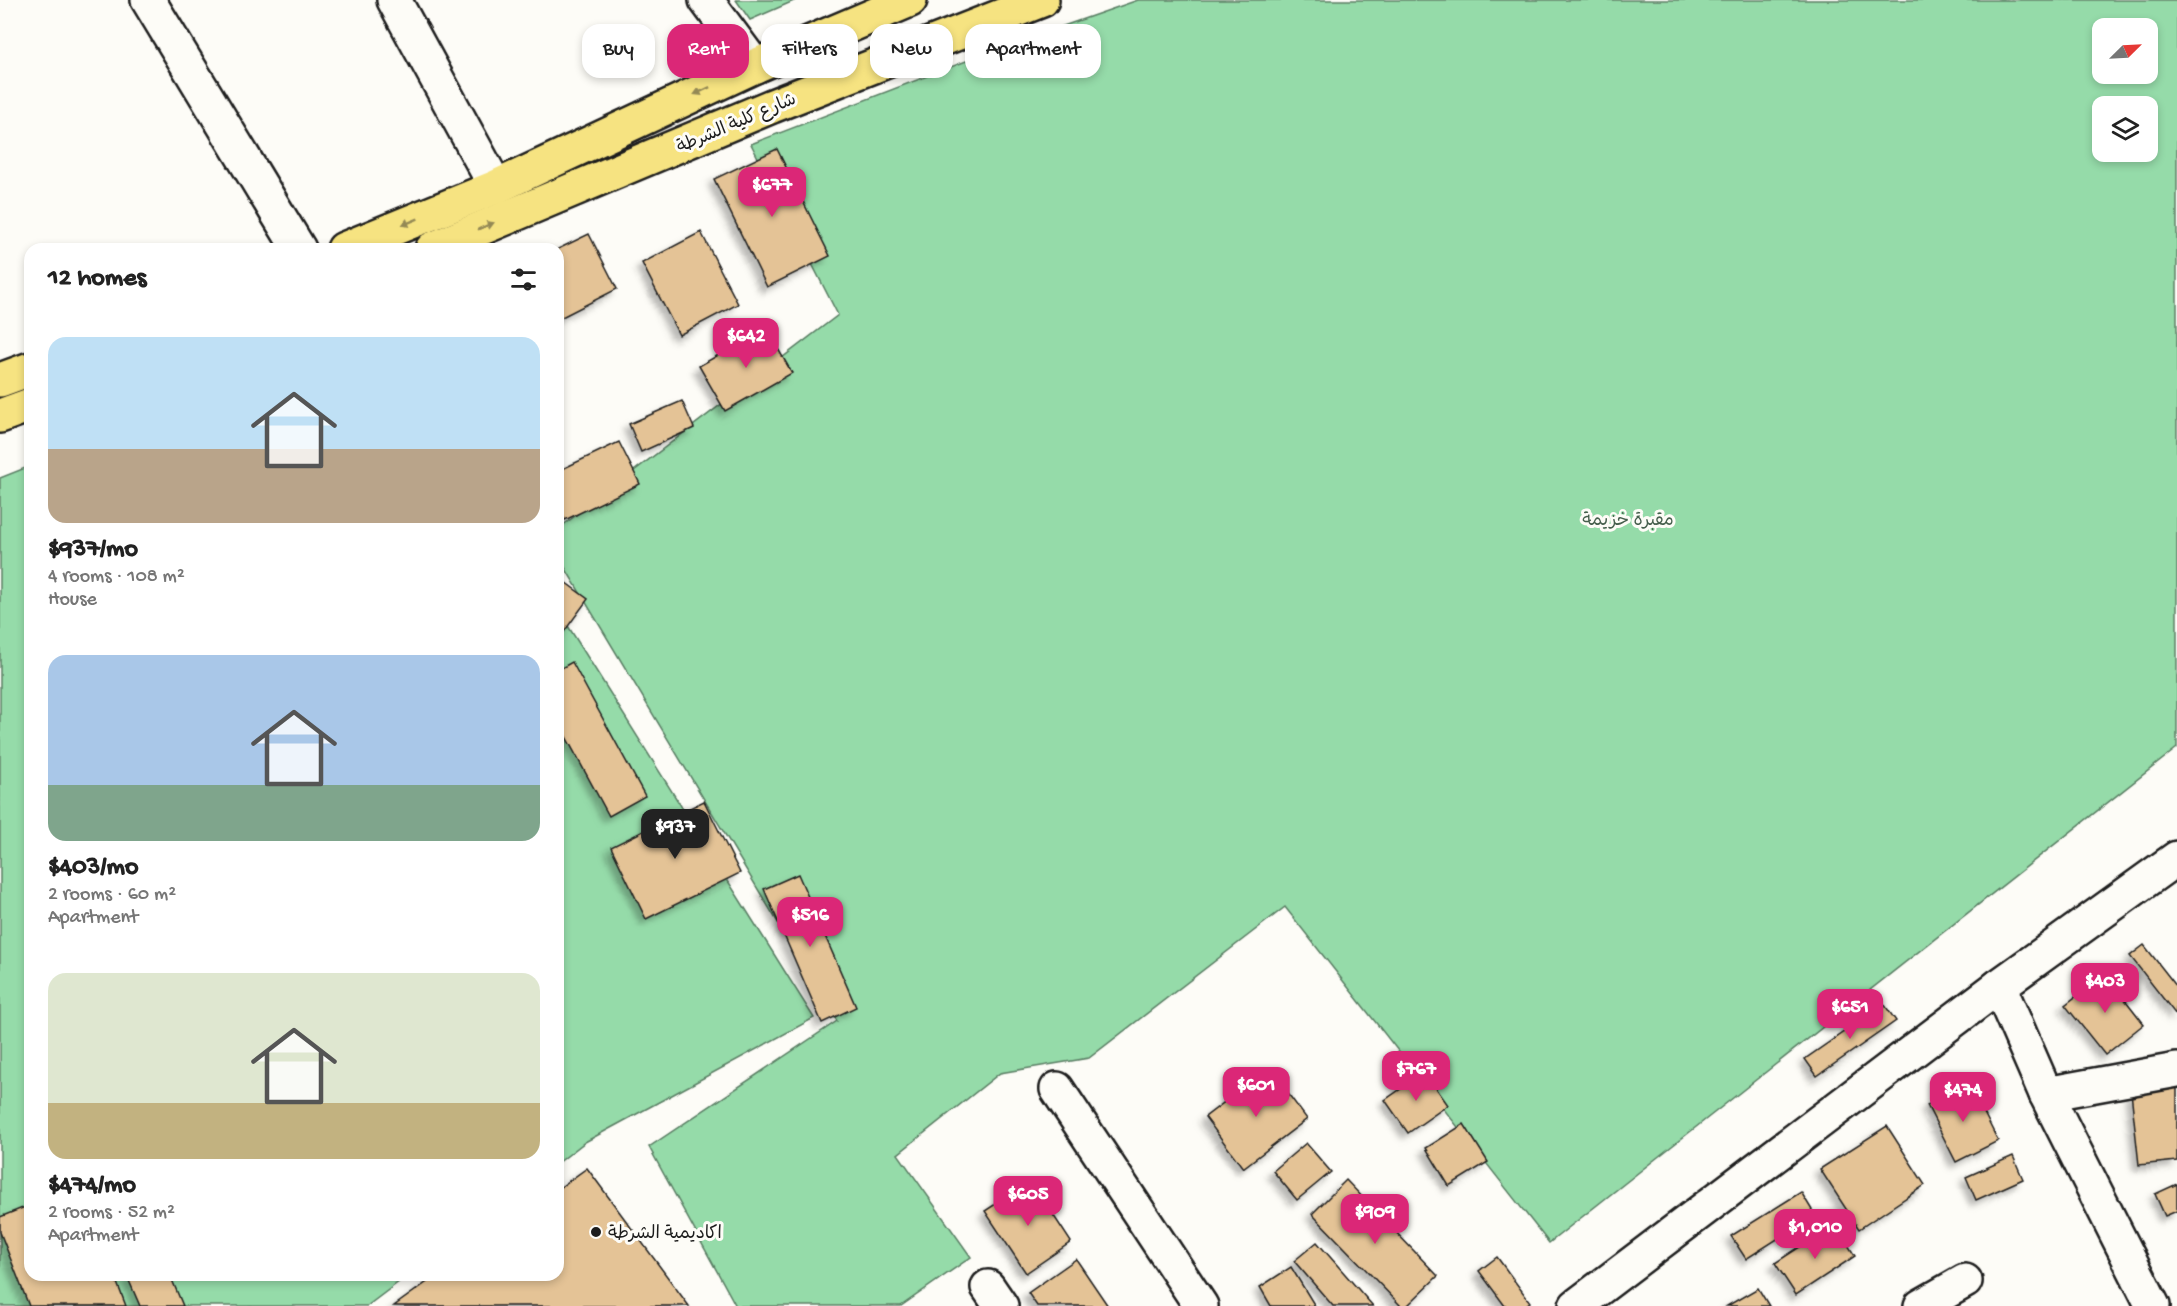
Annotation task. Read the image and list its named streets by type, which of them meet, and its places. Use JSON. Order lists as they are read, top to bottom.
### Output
{
  "streets": {
    "main road": ["شارع كلية الشرطة"]
  },
  "parks": ["مقبرة خزيمة"],
  "places": ["اكاديمية الشرطة"],
  "north": "top right",
  "page": {
    "chip": [
      "Buy",
      "Rent",
      "Filters",
      "New",
      "Apartment"
    ],
    "price": [
      "$677",
      "$642",
      "$937",
      "$516",
      "$403",
      "$651",
      "$767",
      "$601",
      "$474",
      "$605",
      "$909",
      "$1,010"
    ],
    "heading": "12 homes",
    "list": [
      {
        "name": "$937/mo",
        "note": "4 rooms · 108 m² · House"
      },
      {
        "name": "$403/mo",
        "note": "2 rooms · 60 m² · Apartment"
      },
      {
        "name": "$474/mo",
        "note": "2 rooms · 52 m² · Apartment"
      }
    ]
  }
}
